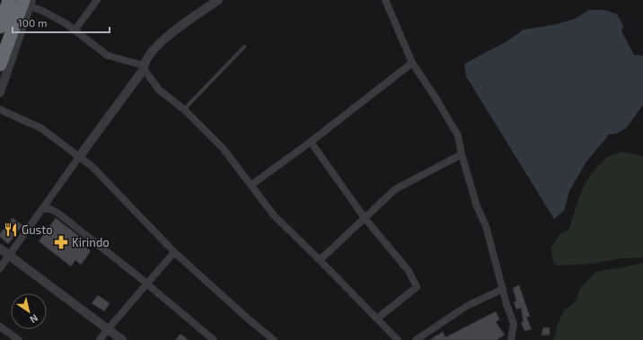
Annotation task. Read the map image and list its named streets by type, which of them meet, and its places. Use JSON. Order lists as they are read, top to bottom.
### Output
{
  "places": {
    "restaurant": ["Gusto"],
    "pharmacy": ["Kirindo"]
  },
  "scale_bar": "100 m",
  "north": "bottom right"
}
